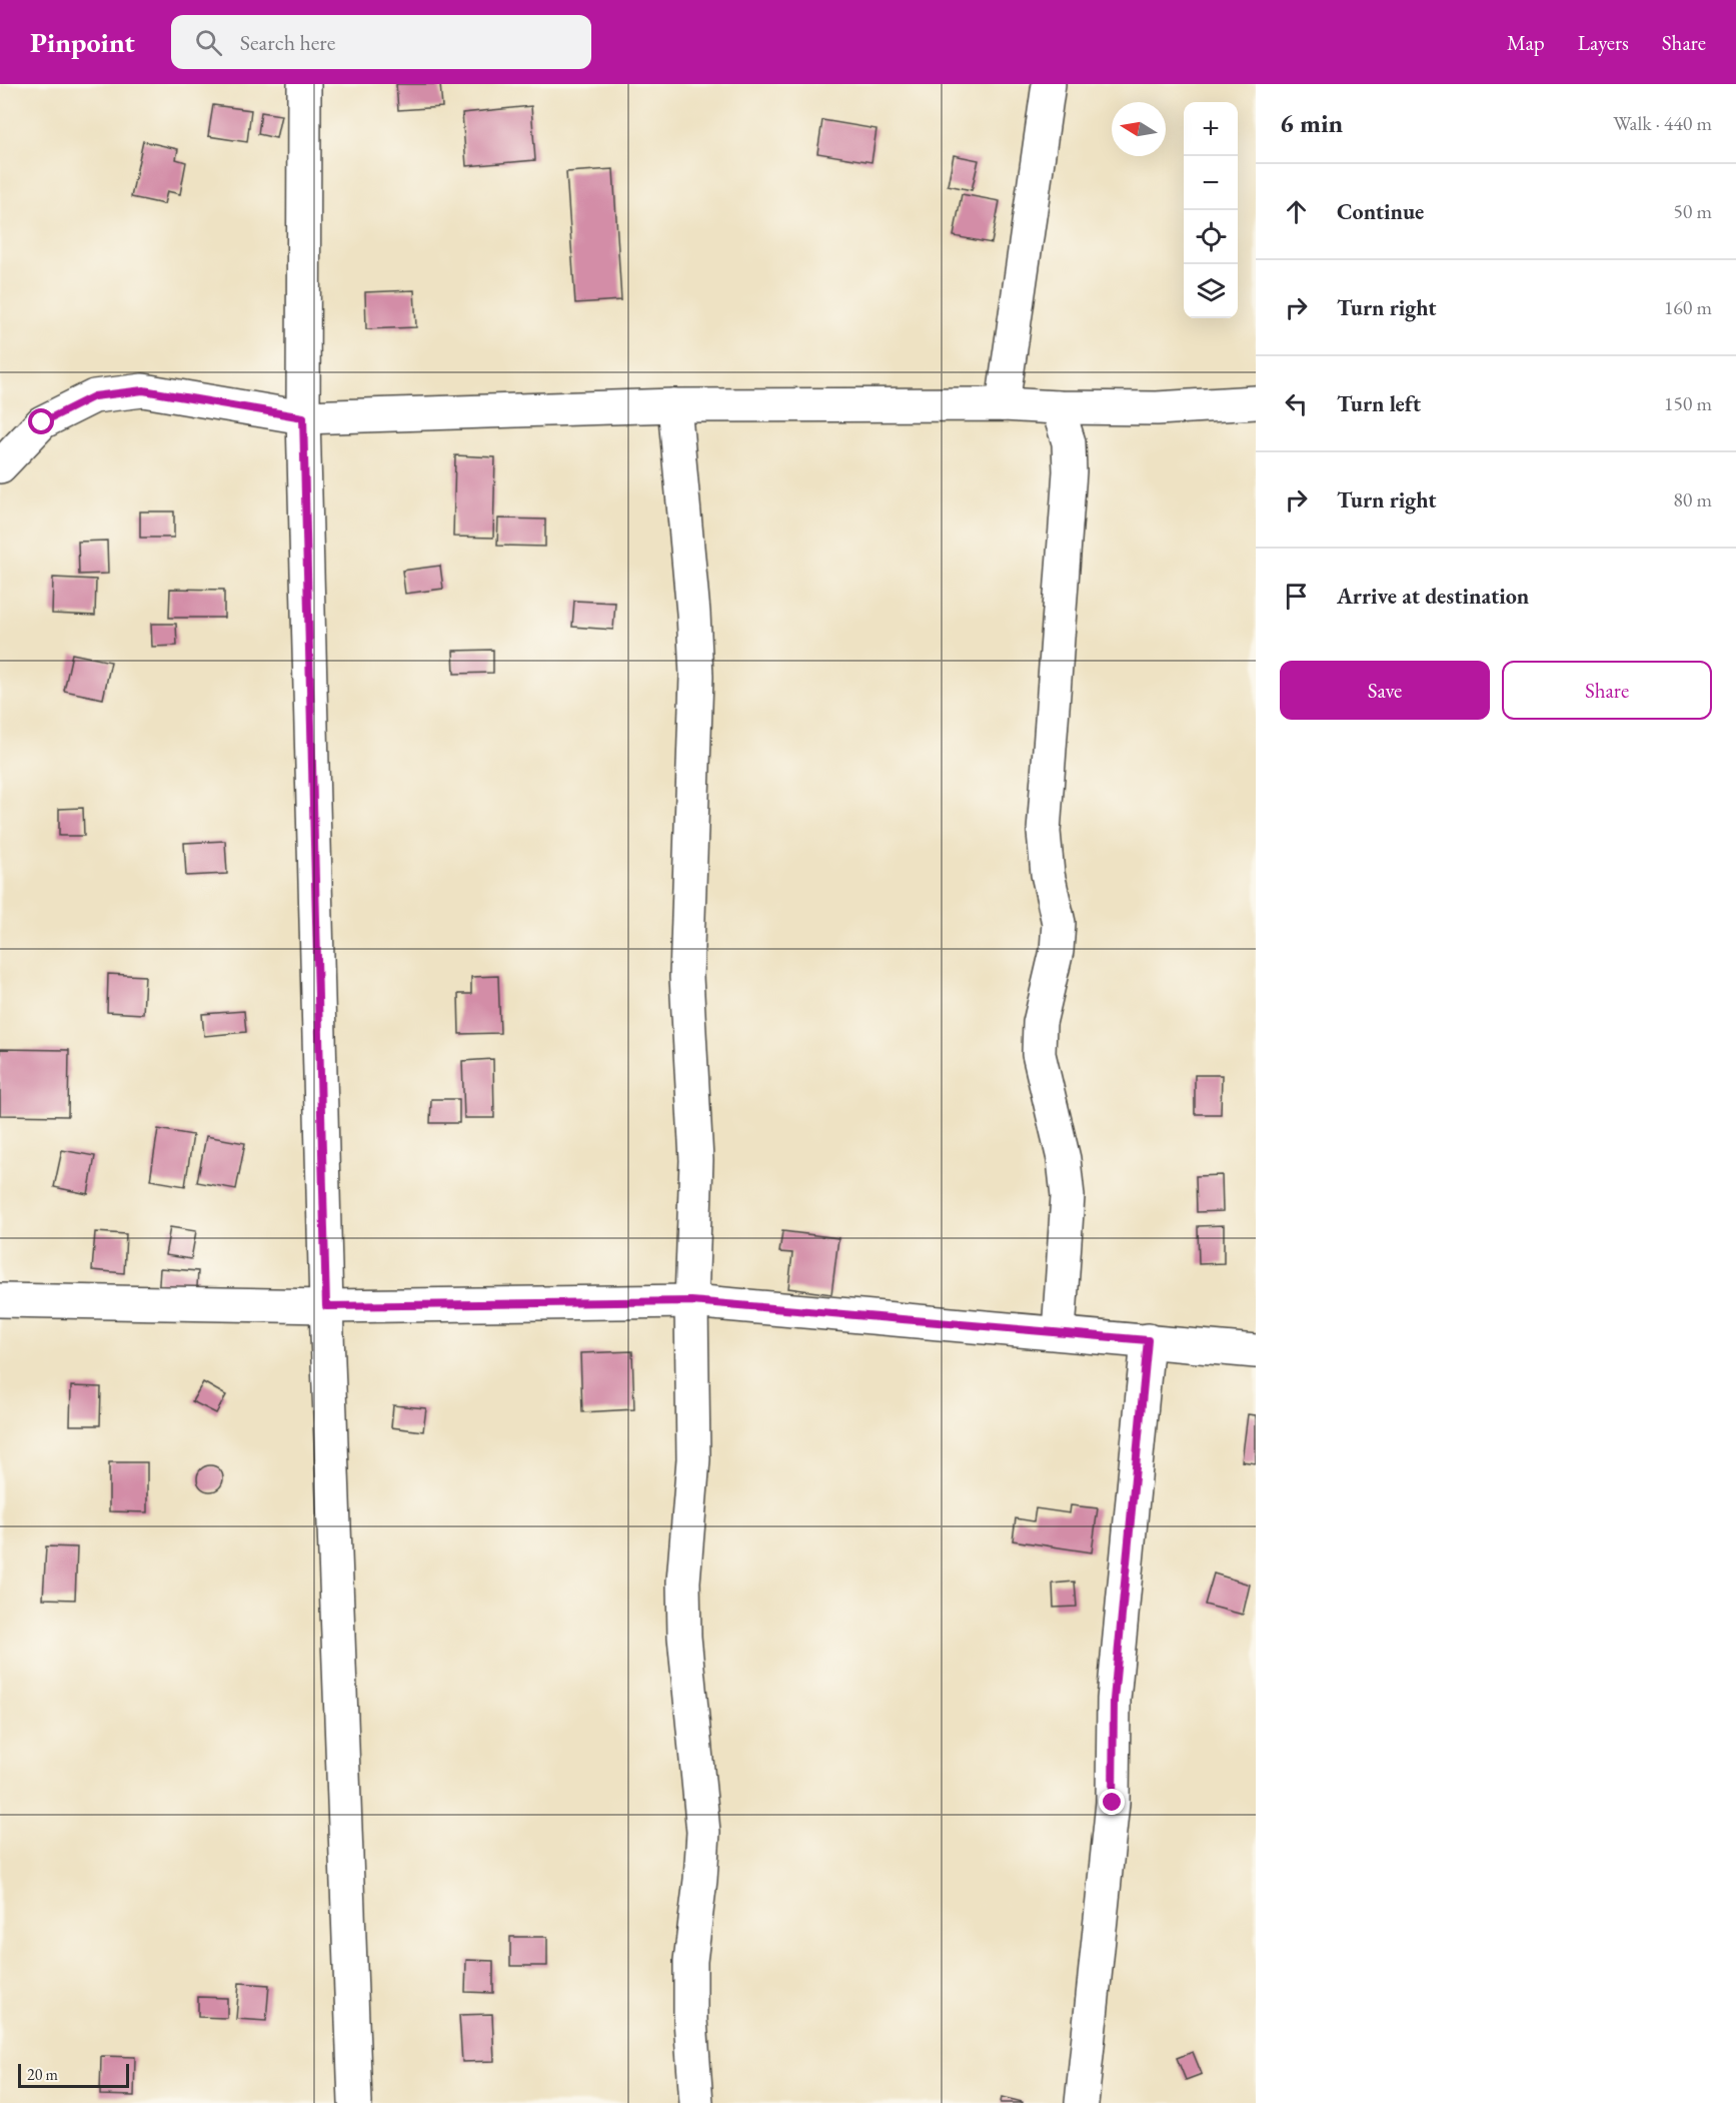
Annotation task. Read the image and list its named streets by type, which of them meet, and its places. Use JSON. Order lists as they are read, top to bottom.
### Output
{
  "scale_bar": "20 m",
  "north": "left",
  "page": {
    "header": "Pinpoint",
    "search": "Search here",
    "nav": ["Map", "Layers", "Share"],
    "heading": ["6 min", "Walk · 440 m"],
    "map_buttons": ["+", "−"],
    "list": [
      ["Continue", "50 m"],
      ["Turn right", "160 m"],
      ["Turn left", "150 m"],
      ["Turn right", "80 m"],
      "Arrive at destination"
    ],
    "buttons": ["Save", "Share"],
    "scale": "20 m"
  }
}
